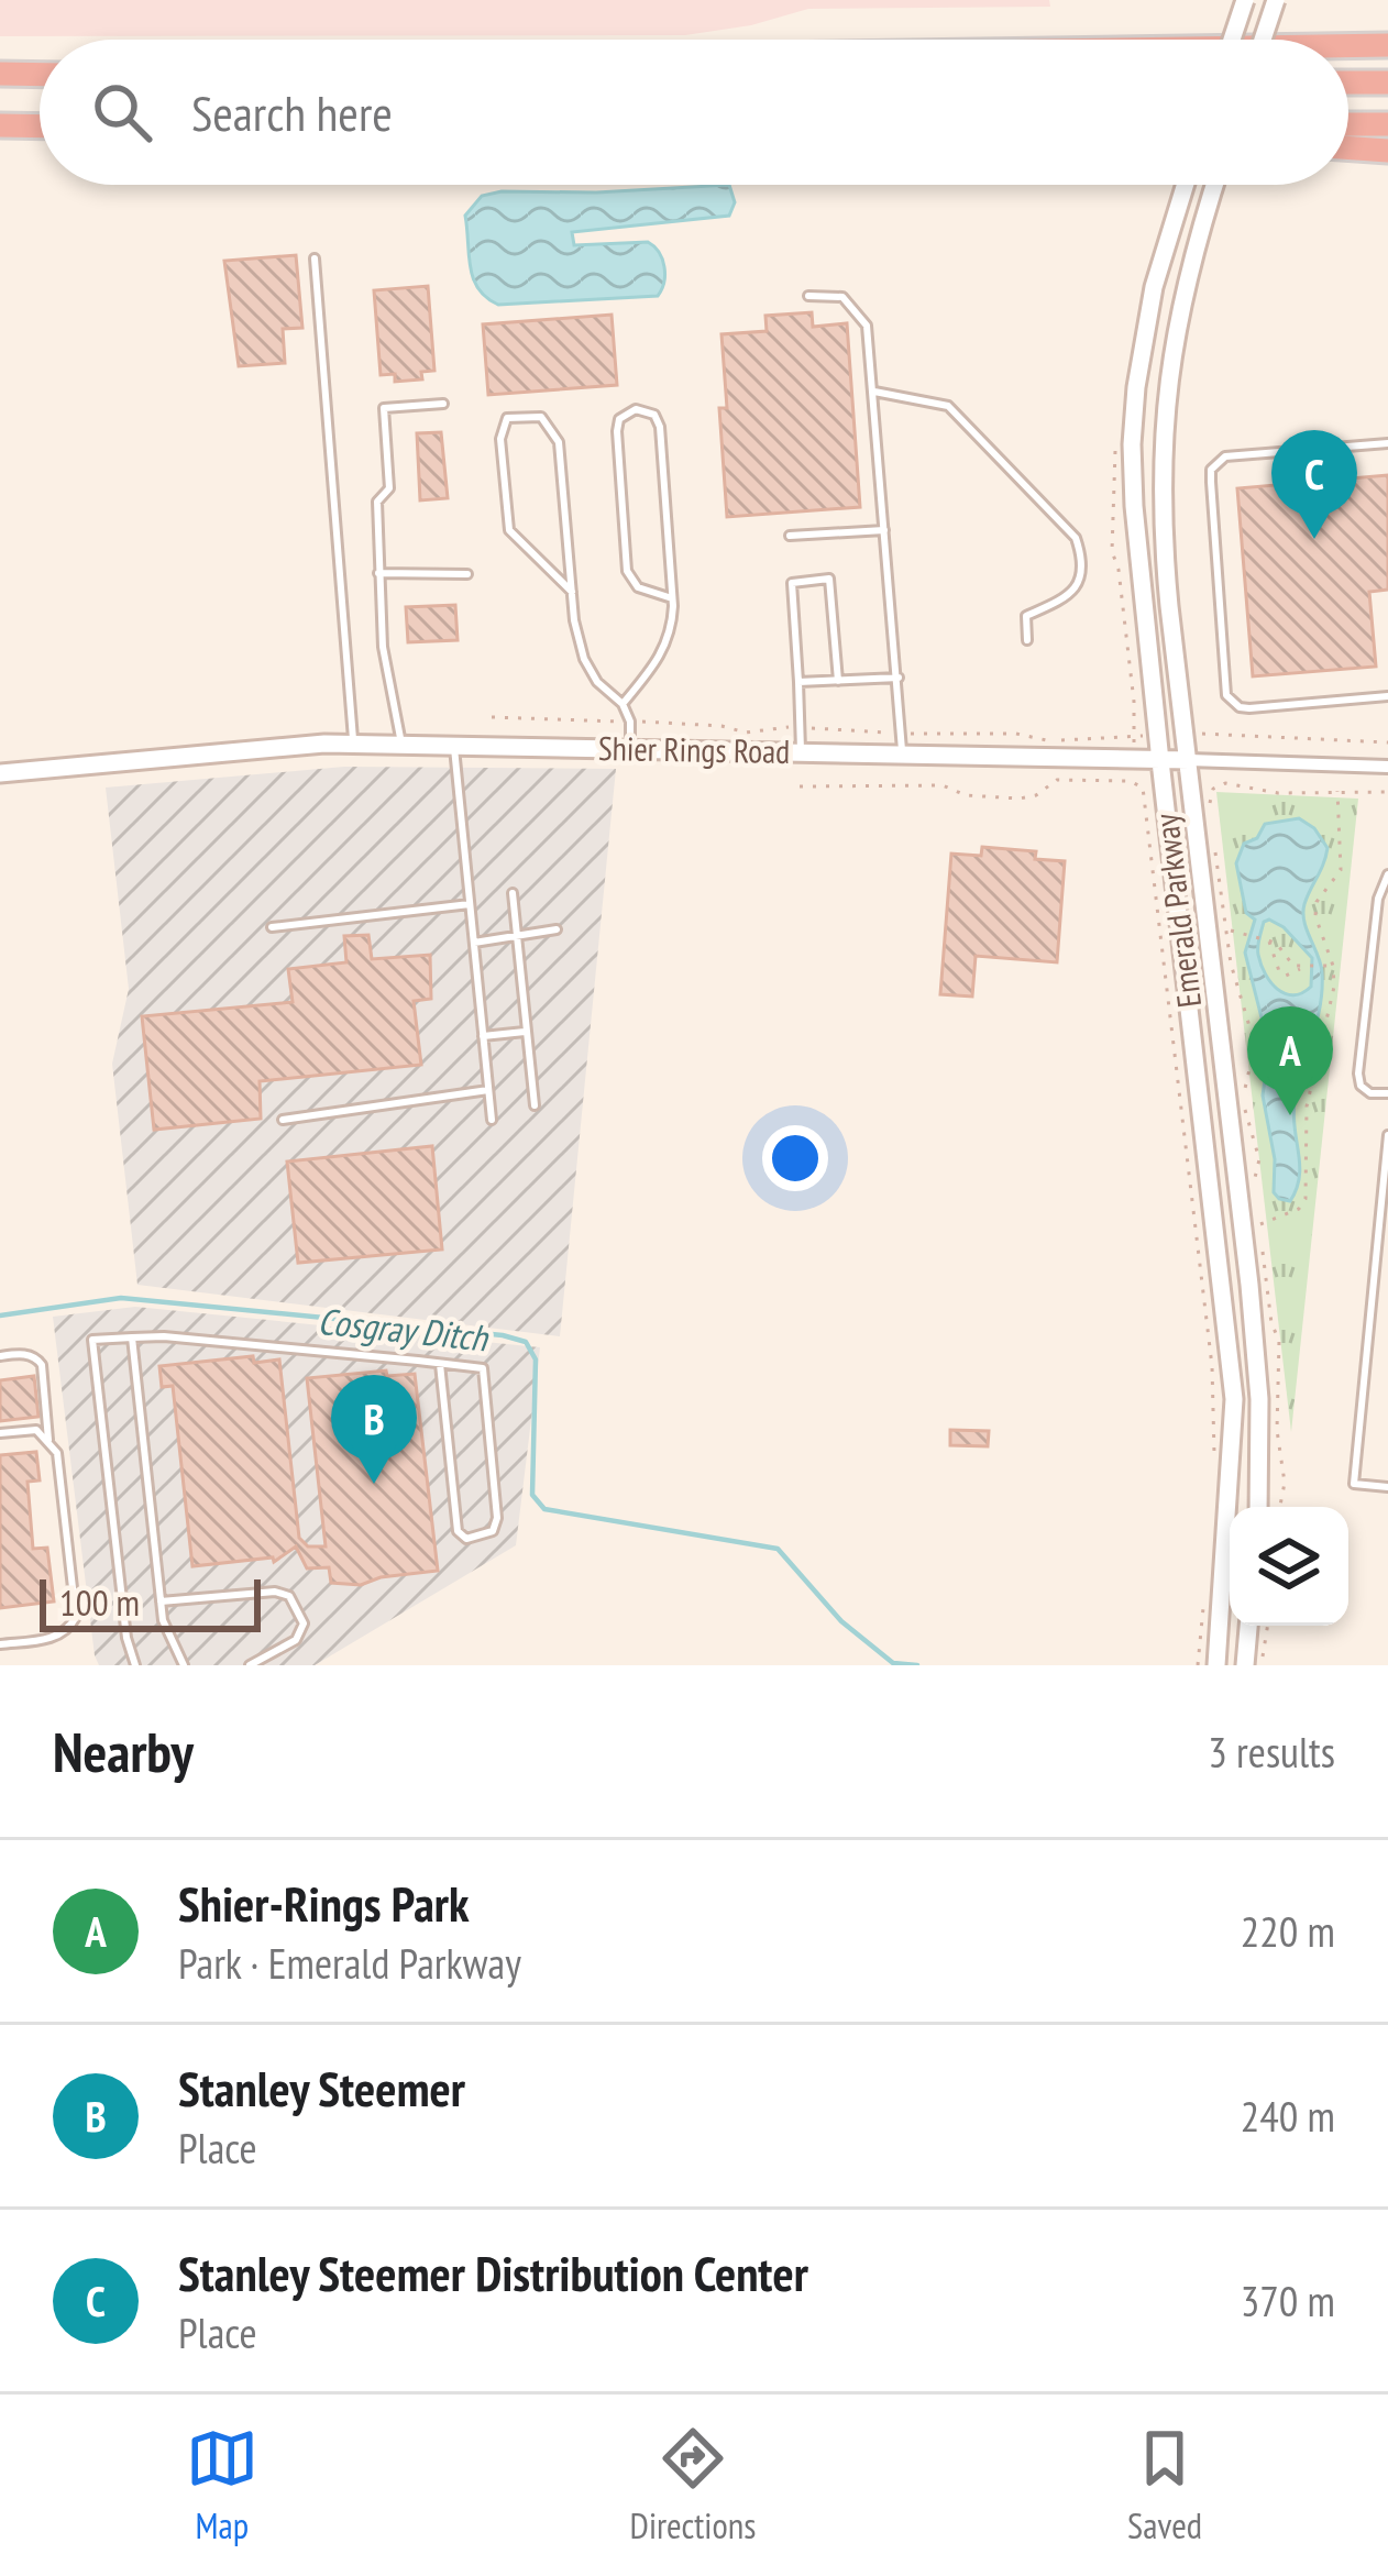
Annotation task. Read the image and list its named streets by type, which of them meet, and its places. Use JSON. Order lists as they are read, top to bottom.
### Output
{
  "streets": {
    "main road": ["Shier Rings Road", "Emerald Parkway"]
  },
  "crossings": [
    ["Shier Rings Road", "Emerald Parkway"]
  ],
  "water": ["Cosgray Ditch"],
  "scale_bar": "100 m",
  "page": {
    "search": "Search here",
    "pins": ["C", "A", "B"],
    "scale": "100 m",
    "heading": ["Nearby", "3 results"],
    "list": [
      {
        "mark": "A",
        "name": "Shier-Rings Park",
        "note": "Park · Emerald Parkway",
        "value": "220 m"
      },
      {
        "mark": "B",
        "name": "Stanley Steemer",
        "note": "Place",
        "value": "240 m"
      },
      {
        "mark": "C",
        "name": "Stanley Steemer Distribution Center",
        "note": "Place",
        "value": "370 m"
      }
    ],
    "nav": ["Map", "Directions", "Saved"]
  }
}
